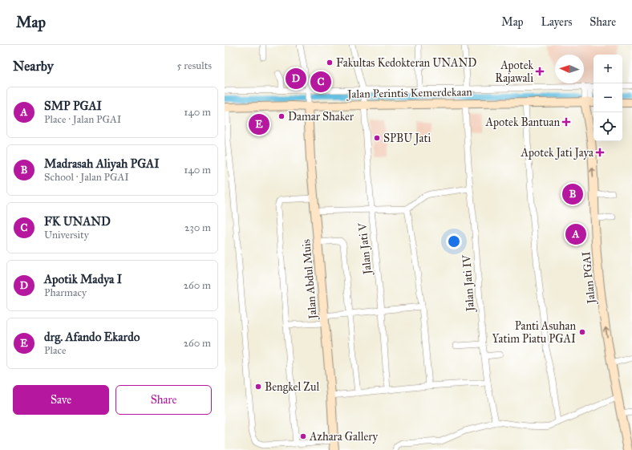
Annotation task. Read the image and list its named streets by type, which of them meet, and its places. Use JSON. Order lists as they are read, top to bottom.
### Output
{
  "streets": {
    "street": [
      "Jalan Perintis Kemerdekaan",
      "Jalan Jati V",
      "Jalan PGAI",
      "Jalan Abdul Muis",
      "Jalan Jati IV"
    ]
  },
  "crossings": [
    ["Jalan Perintis Kemerdekaan", "Jalan Jati V"],
    ["Jalan Perintis Kemerdekaan", "Jalan PGAI"],
    ["Jalan Perintis Kemerdekaan", "Jalan Abdul Muis"],
    ["Jalan Perintis Kemerdekaan", "Jalan Jati IV"]
  ],
  "places": {
    "other": [
      "Fakultas Kedokteran UNAND",
      "Damar Shaker",
      "SPBU Jati",
      "Panti Asuhan Yatim Piatu PGAI",
      "Bengkel Zul",
      "Azhara Gallery"
    ],
    "health": ["Apotek Rajawali", "Apotek Bantuan", "Apotek Jati Jaya"]
  },
  "north": "left",
  "page": {
    "header": "Map",
    "nav": ["Map", "Layers", "Share"],
    "heading": ["Nearby", "5 results"],
    "map_buttons": ["+", "−"],
    "pins": [
      "D",
      "C",
      "E",
      "B",
      "A"
    ],
    "list": [
      {
        "mark": "A",
        "name": "SMP PGAI",
        "note": "Place · Jalan PGAI",
        "value": "140 m"
      },
      {
        "mark": "B",
        "name": "Madrasah Aliyah PGAI",
        "note": "School · Jalan PGAI",
        "value": "140 m"
      },
      {
        "mark": "C",
        "name": "FK UNAND",
        "note": "University",
        "value": "230 m"
      },
      {
        "mark": "D",
        "name": "Apotik Madya I",
        "note": "Pharmacy",
        "value": "260 m"
      },
      {
        "mark": "E",
        "name": "drg. Afando Ekardo",
        "note": "Place",
        "value": "260 m"
      }
    ],
    "buttons": ["Save", "Share"]
  }
}
